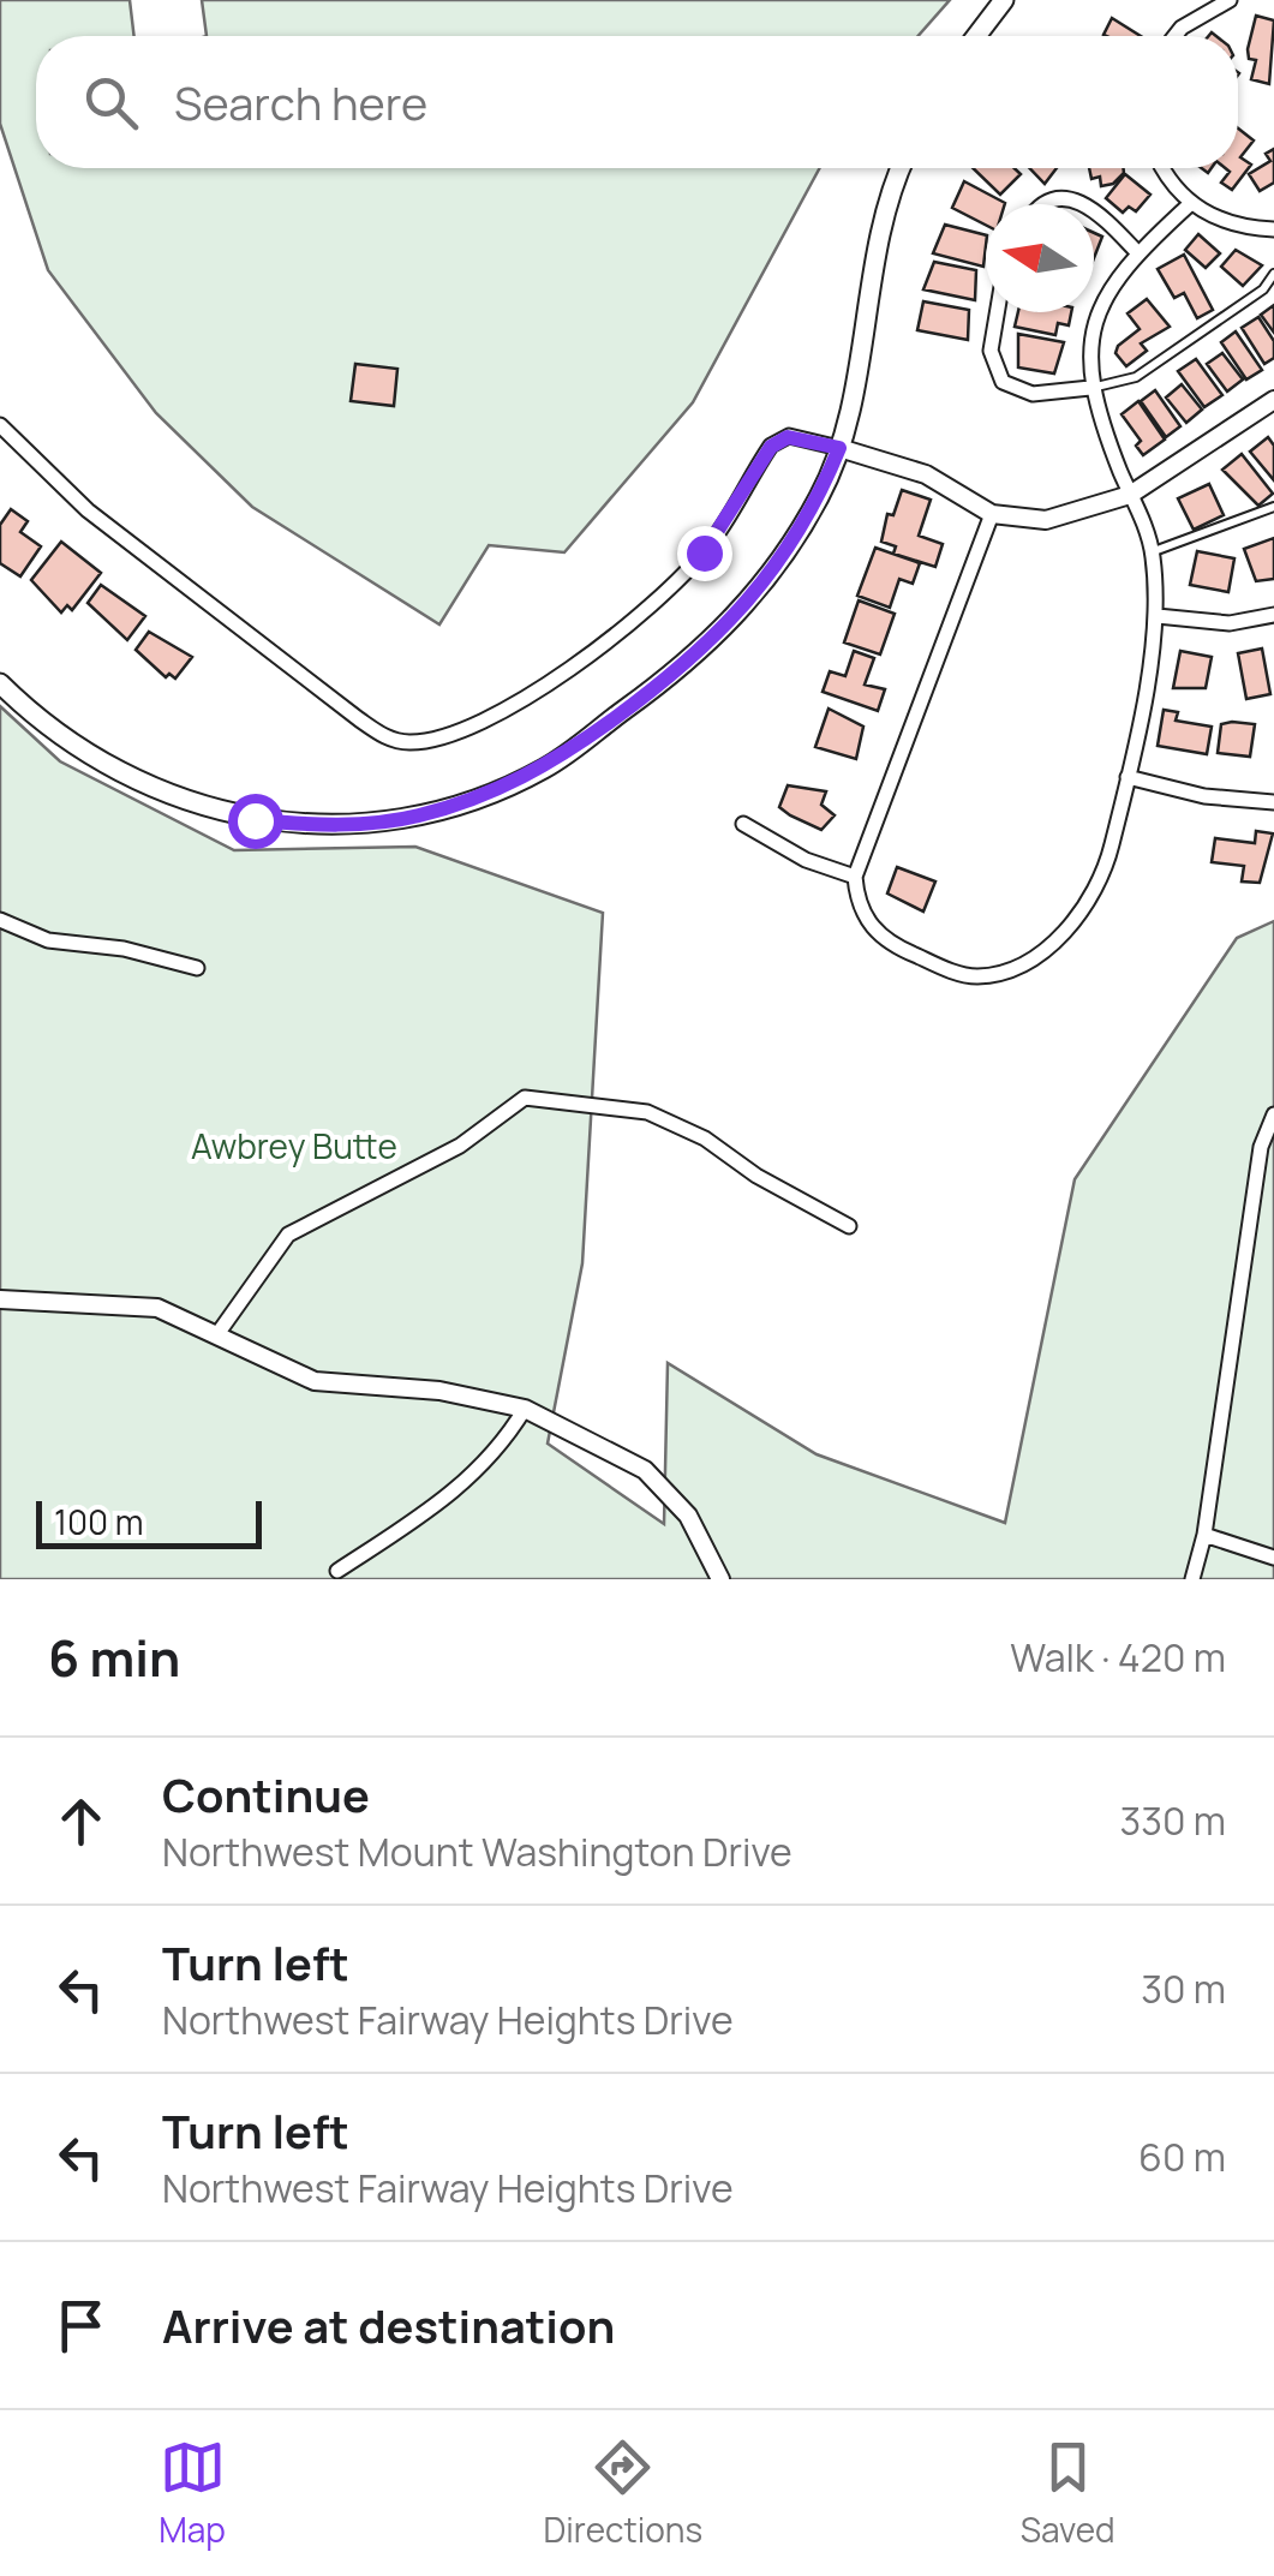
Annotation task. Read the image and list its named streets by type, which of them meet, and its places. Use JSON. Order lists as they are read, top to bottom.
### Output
{
  "parks": ["Awbrey Butte"],
  "scale_bar": "100 m",
  "north": "left",
  "page": {
    "search": "Search here",
    "scale": "100 m",
    "heading": ["6 min", "Walk · 420 m"],
    "list": [
      ["Continue", "Northwest Mount Washington Drive", "330 m"],
      ["Turn left", "Northwest Fairway Heights Drive", "30 m"],
      ["Turn left", "Northwest Fairway Heights Drive", "60 m"],
      "Arrive at destination"
    ],
    "nav": ["Map", "Directions", "Saved"]
  }
}
